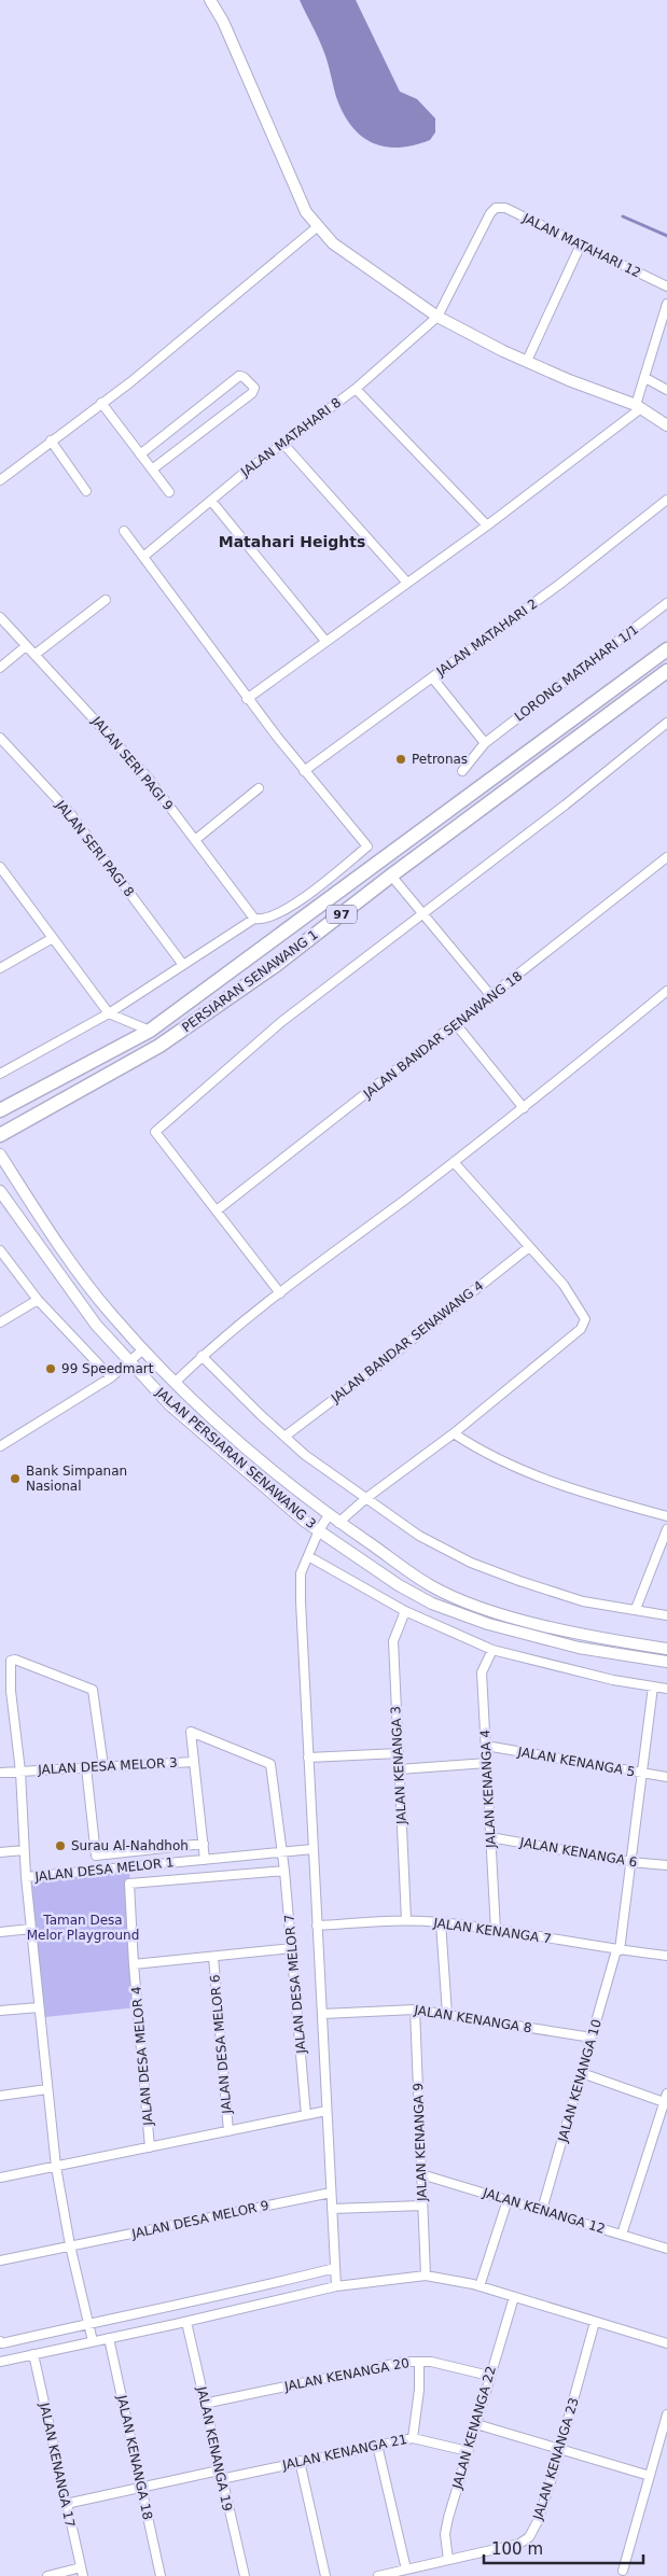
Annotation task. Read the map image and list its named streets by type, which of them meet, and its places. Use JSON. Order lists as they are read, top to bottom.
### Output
{
  "streets": {
    "main road": ["97", "PERSIARAN SENAWANG 1"],
    "street": [
      "JALAN MATAHARI 12",
      "JALAN MATAHARI 8",
      "JALAN MATAHARI 2",
      "LORONG MATAHARI 1/1",
      "JALAN SERI PAGI 9",
      "JALAN SERI PAGI 8",
      "JALAN BANDAR SENAWANG 18",
      "JALAN BANDAR SENAWANG 4",
      "JALAN PERSIARAN SENAWANG 3",
      "JALAN KENANGA 5",
      "JALAN KENANGA 3",
      "JALAN DESA MELOR 3",
      "JALAN KENANGA 4",
      "JALAN KENANGA 6",
      "JALAN DESA MELOR 1",
      "JALAN KENANGA 7",
      "JALAN DESA MELOR 7",
      "JALAN KENANGA 8",
      "JALAN DESA MELOR 6",
      "JALAN DESA MELOR 4",
      "JALAN KENANGA 10",
      "JALAN KENANGA 9",
      "JALAN KENANGA 12",
      "JALAN DESA MELOR 9",
      "JALAN KENANGA 20",
      "JALAN KENANGA 22",
      "JALAN KENANGA 19",
      "JALAN KENANGA 21",
      "JALAN KENANGA 18",
      "JALAN KENANGA 23",
      "JALAN KENANGA 17"
    ]
  },
  "crossings": [
    ["JALAN MATAHARI 12", "JALAN MATAHARI 8"],
    ["JALAN KENANGA 5", "JALAN KENANGA 4"],
    ["JALAN KENANGA 5", "JALAN KENANGA 10"],
    ["JALAN KENANGA 3", "JALAN KENANGA 7"],
    ["JALAN DESA MELOR 3", "JALAN DESA MELOR 7"],
    ["JALAN KENANGA 4", "JALAN KENANGA 6"],
    ["JALAN KENANGA 4", "JALAN KENANGA 7"],
    ["JALAN KENANGA 6", "JALAN KENANGA 10"],
    ["JALAN DESA MELOR 1", "JALAN DESA MELOR 7"],
    ["JALAN KENANGA 7", "JALAN KENANGA 10"],
    ["JALAN DESA MELOR 7", "JALAN DESA MELOR 4"],
    ["JALAN KENANGA 8", "JALAN KENANGA 10"],
    ["JALAN KENANGA 8", "JALAN KENANGA 9"],
    ["JALAN KENANGA 10", "JALAN KENANGA 12"],
    ["JALAN KENANGA 9", "JALAN KENANGA 12"],
    ["JALAN KENANGA 20", "JALAN KENANGA 22"],
    ["JALAN KENANGA 20", "JALAN KENANGA 19"],
    ["JALAN KENANGA 22", "JALAN KENANGA 21"],
    ["JALAN KENANGA 22", "JALAN KENANGA 23"],
    ["JALAN KENANGA 19", "JALAN KENANGA 21"],
    ["JALAN KENANGA 21", "JALAN KENANGA 18"],
    ["JALAN KENANGA 21", "JALAN KENANGA 17"]
  ],
  "districts": ["Matahari Heights"],
  "parks": ["Taman Desa Melor Playground"],
  "places": [
    "Petronas",
    "99 Speedmart",
    "Bank Simpanan Nasional",
    "Surau Al-Nahdhoh"
  ],
  "scale_bar": "100 m"
}
